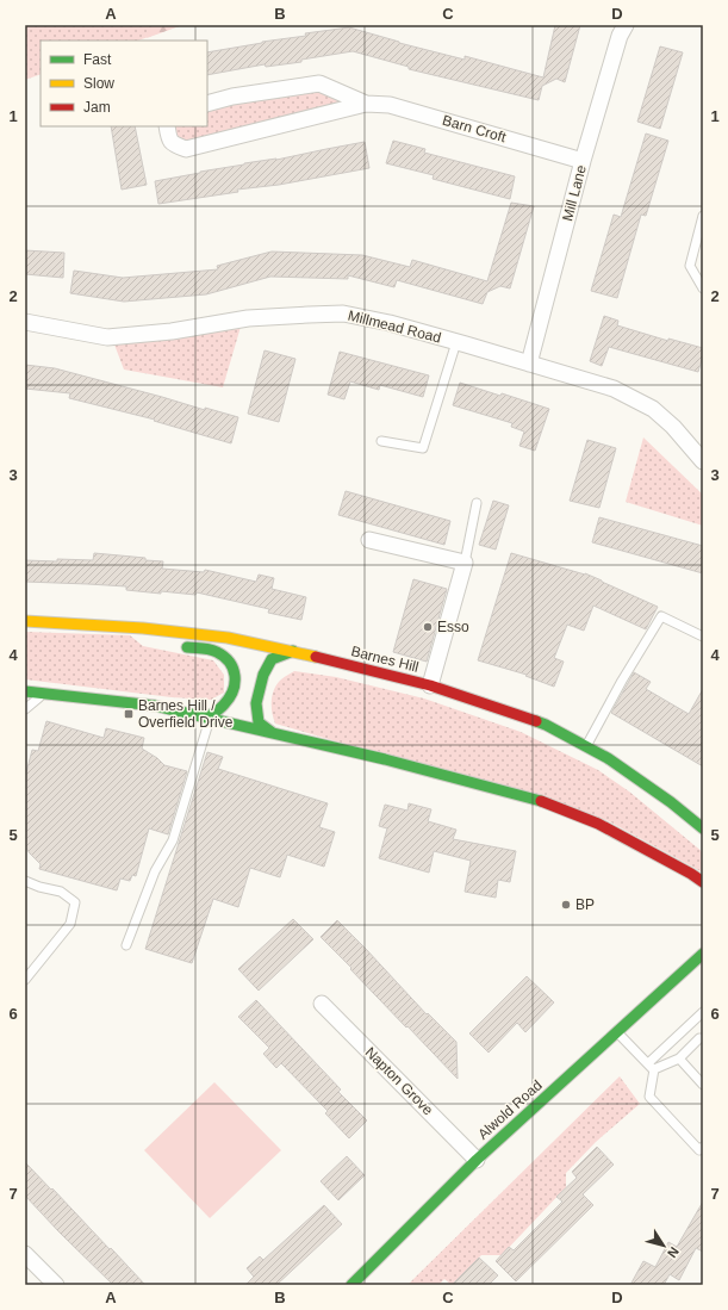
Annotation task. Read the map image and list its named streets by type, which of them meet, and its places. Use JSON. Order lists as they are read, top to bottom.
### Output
{
  "streets": {
    "main road": ["Barnes Hill", "Alwold Road"],
    "street": [
      "Barn Croft",
      "Mill Lane",
      "Millmead Road",
      "Napton Grove"
    ]
  },
  "crossings": [
    ["Barn Croft", "Mill Lane"],
    ["Mill Lane", "Millmead Road"],
    ["Napton Grove", "Alwold Road"]
  ],
  "places": {
    "other": ["Esso", "BP"],
    "transit": ["Barnes Hill / Overfield Drive"]
  },
  "legend": ["Fast", "Slow", "Jam"],
  "north": "bottom right",
  "grid": {
    "columns": [
      "A",
      "B",
      "C",
      "D"
    ],
    "rows": [
      "1",
      "2",
      "3",
      "4",
      "5",
      "6",
      "7"
    ]
  }
}
